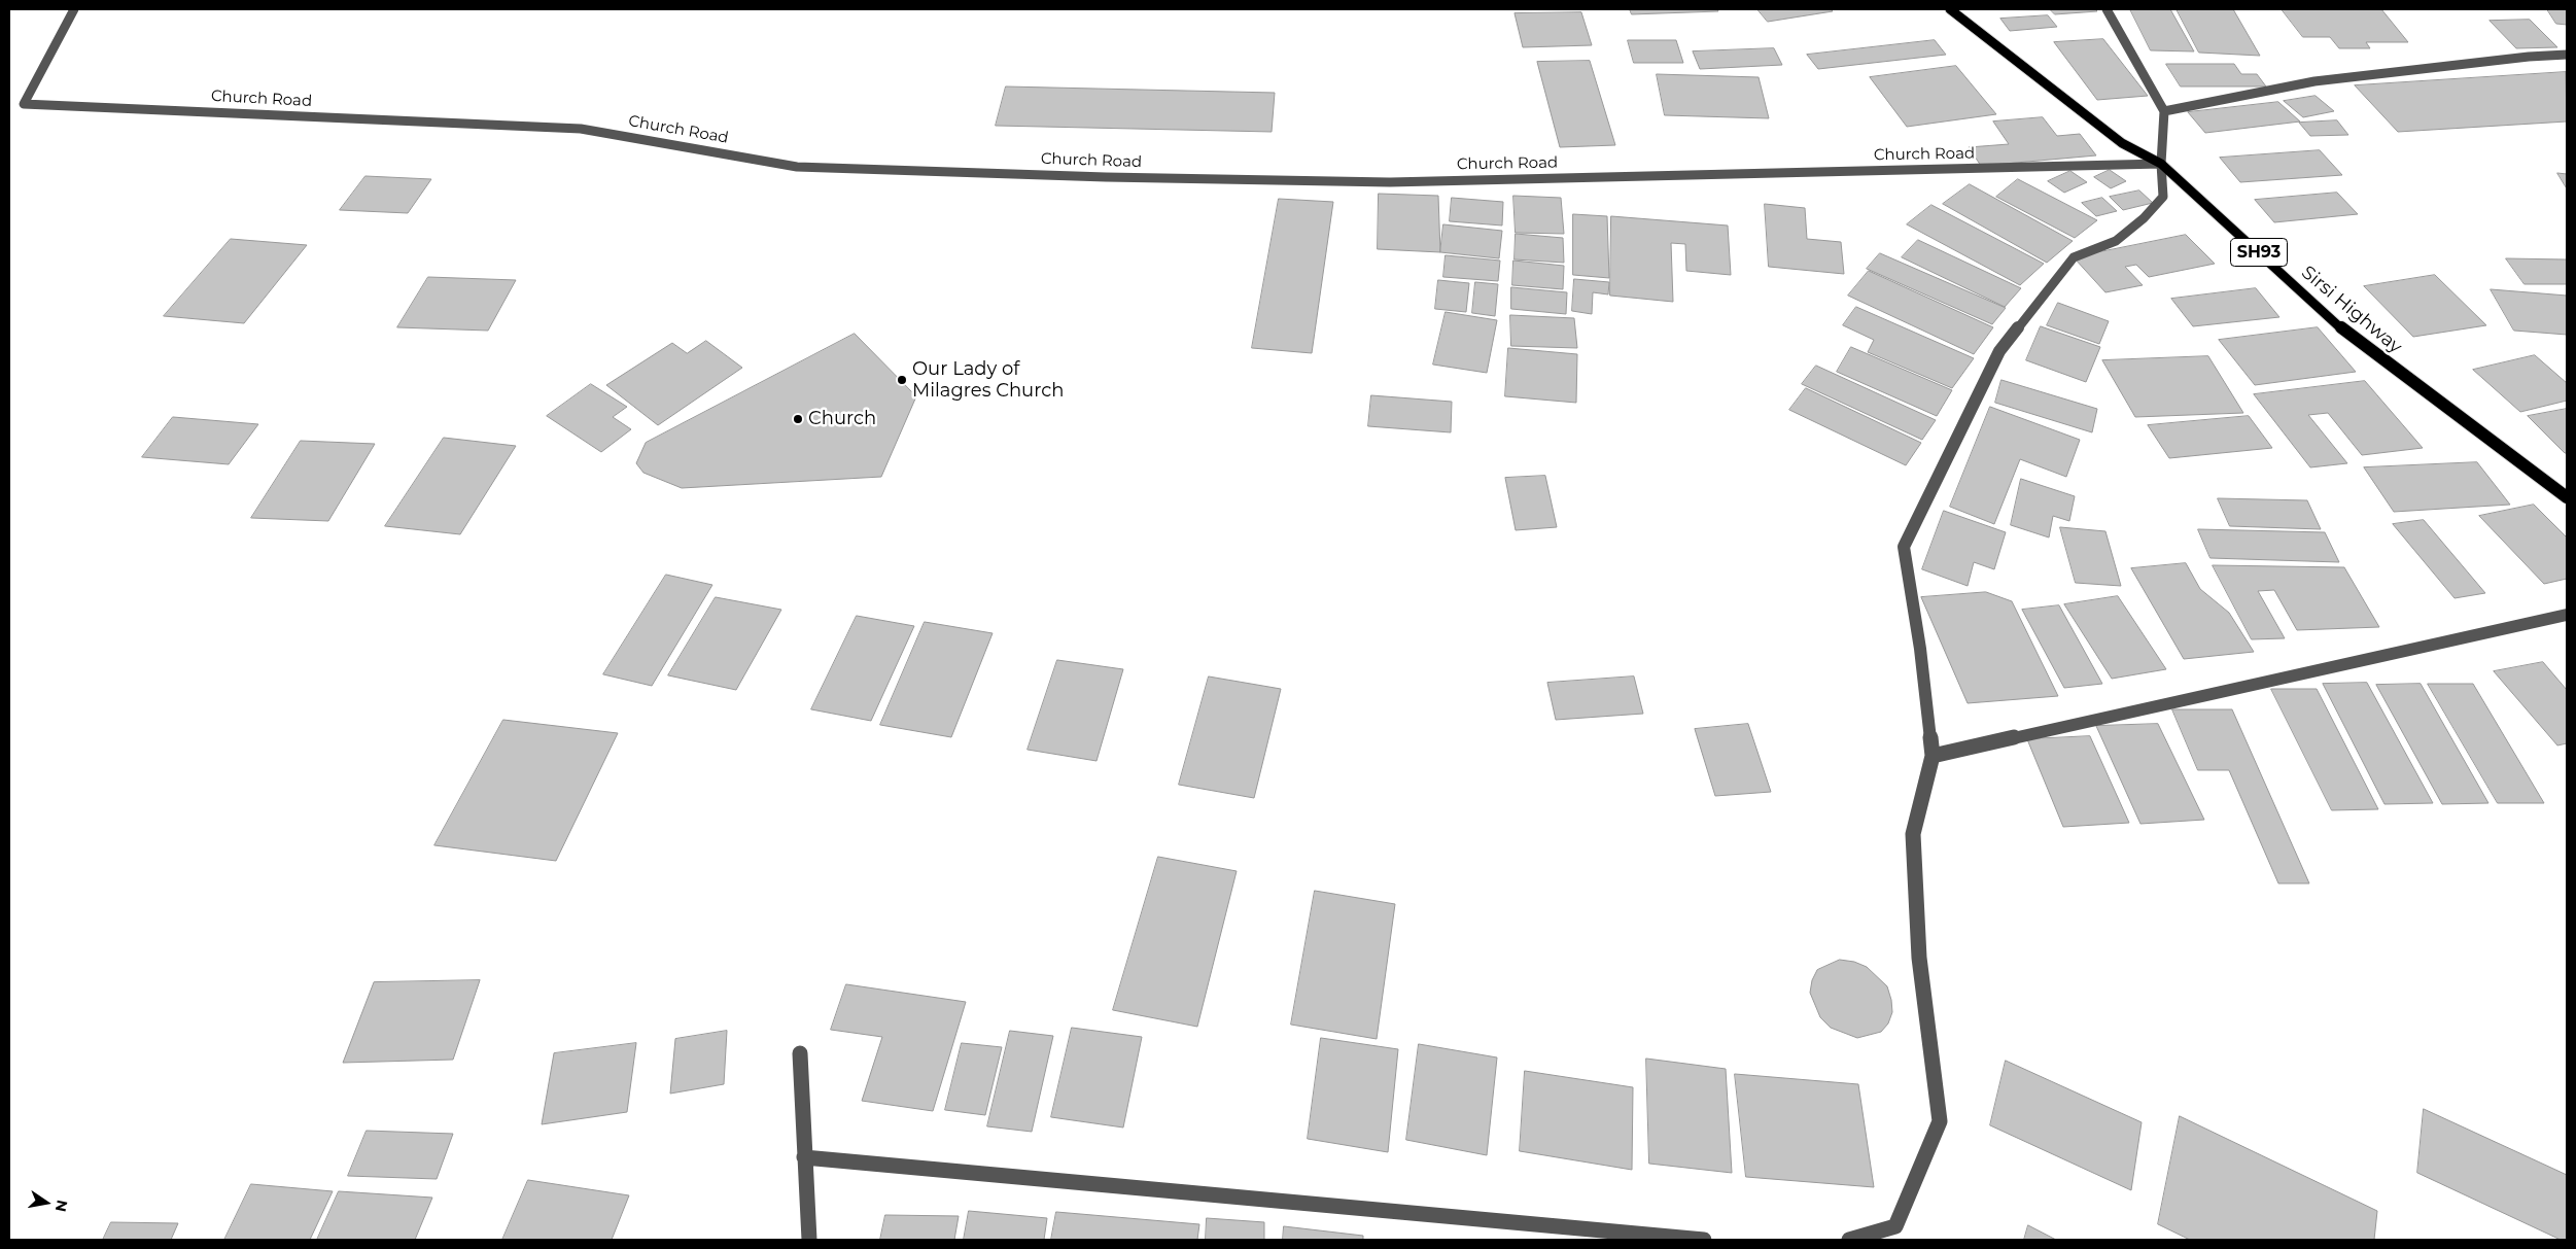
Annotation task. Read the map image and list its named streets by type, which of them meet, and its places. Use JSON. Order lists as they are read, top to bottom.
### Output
{
  "streets": {
    "main road": ["SH93", "Sirsi Highway"],
    "street": ["Church Road"]
  },
  "crossings": [
    ["Church Road", "Sirsi Highway"]
  ],
  "places": ["Our Lady of Milagres Church", "Church"],
  "north": "right"
}
